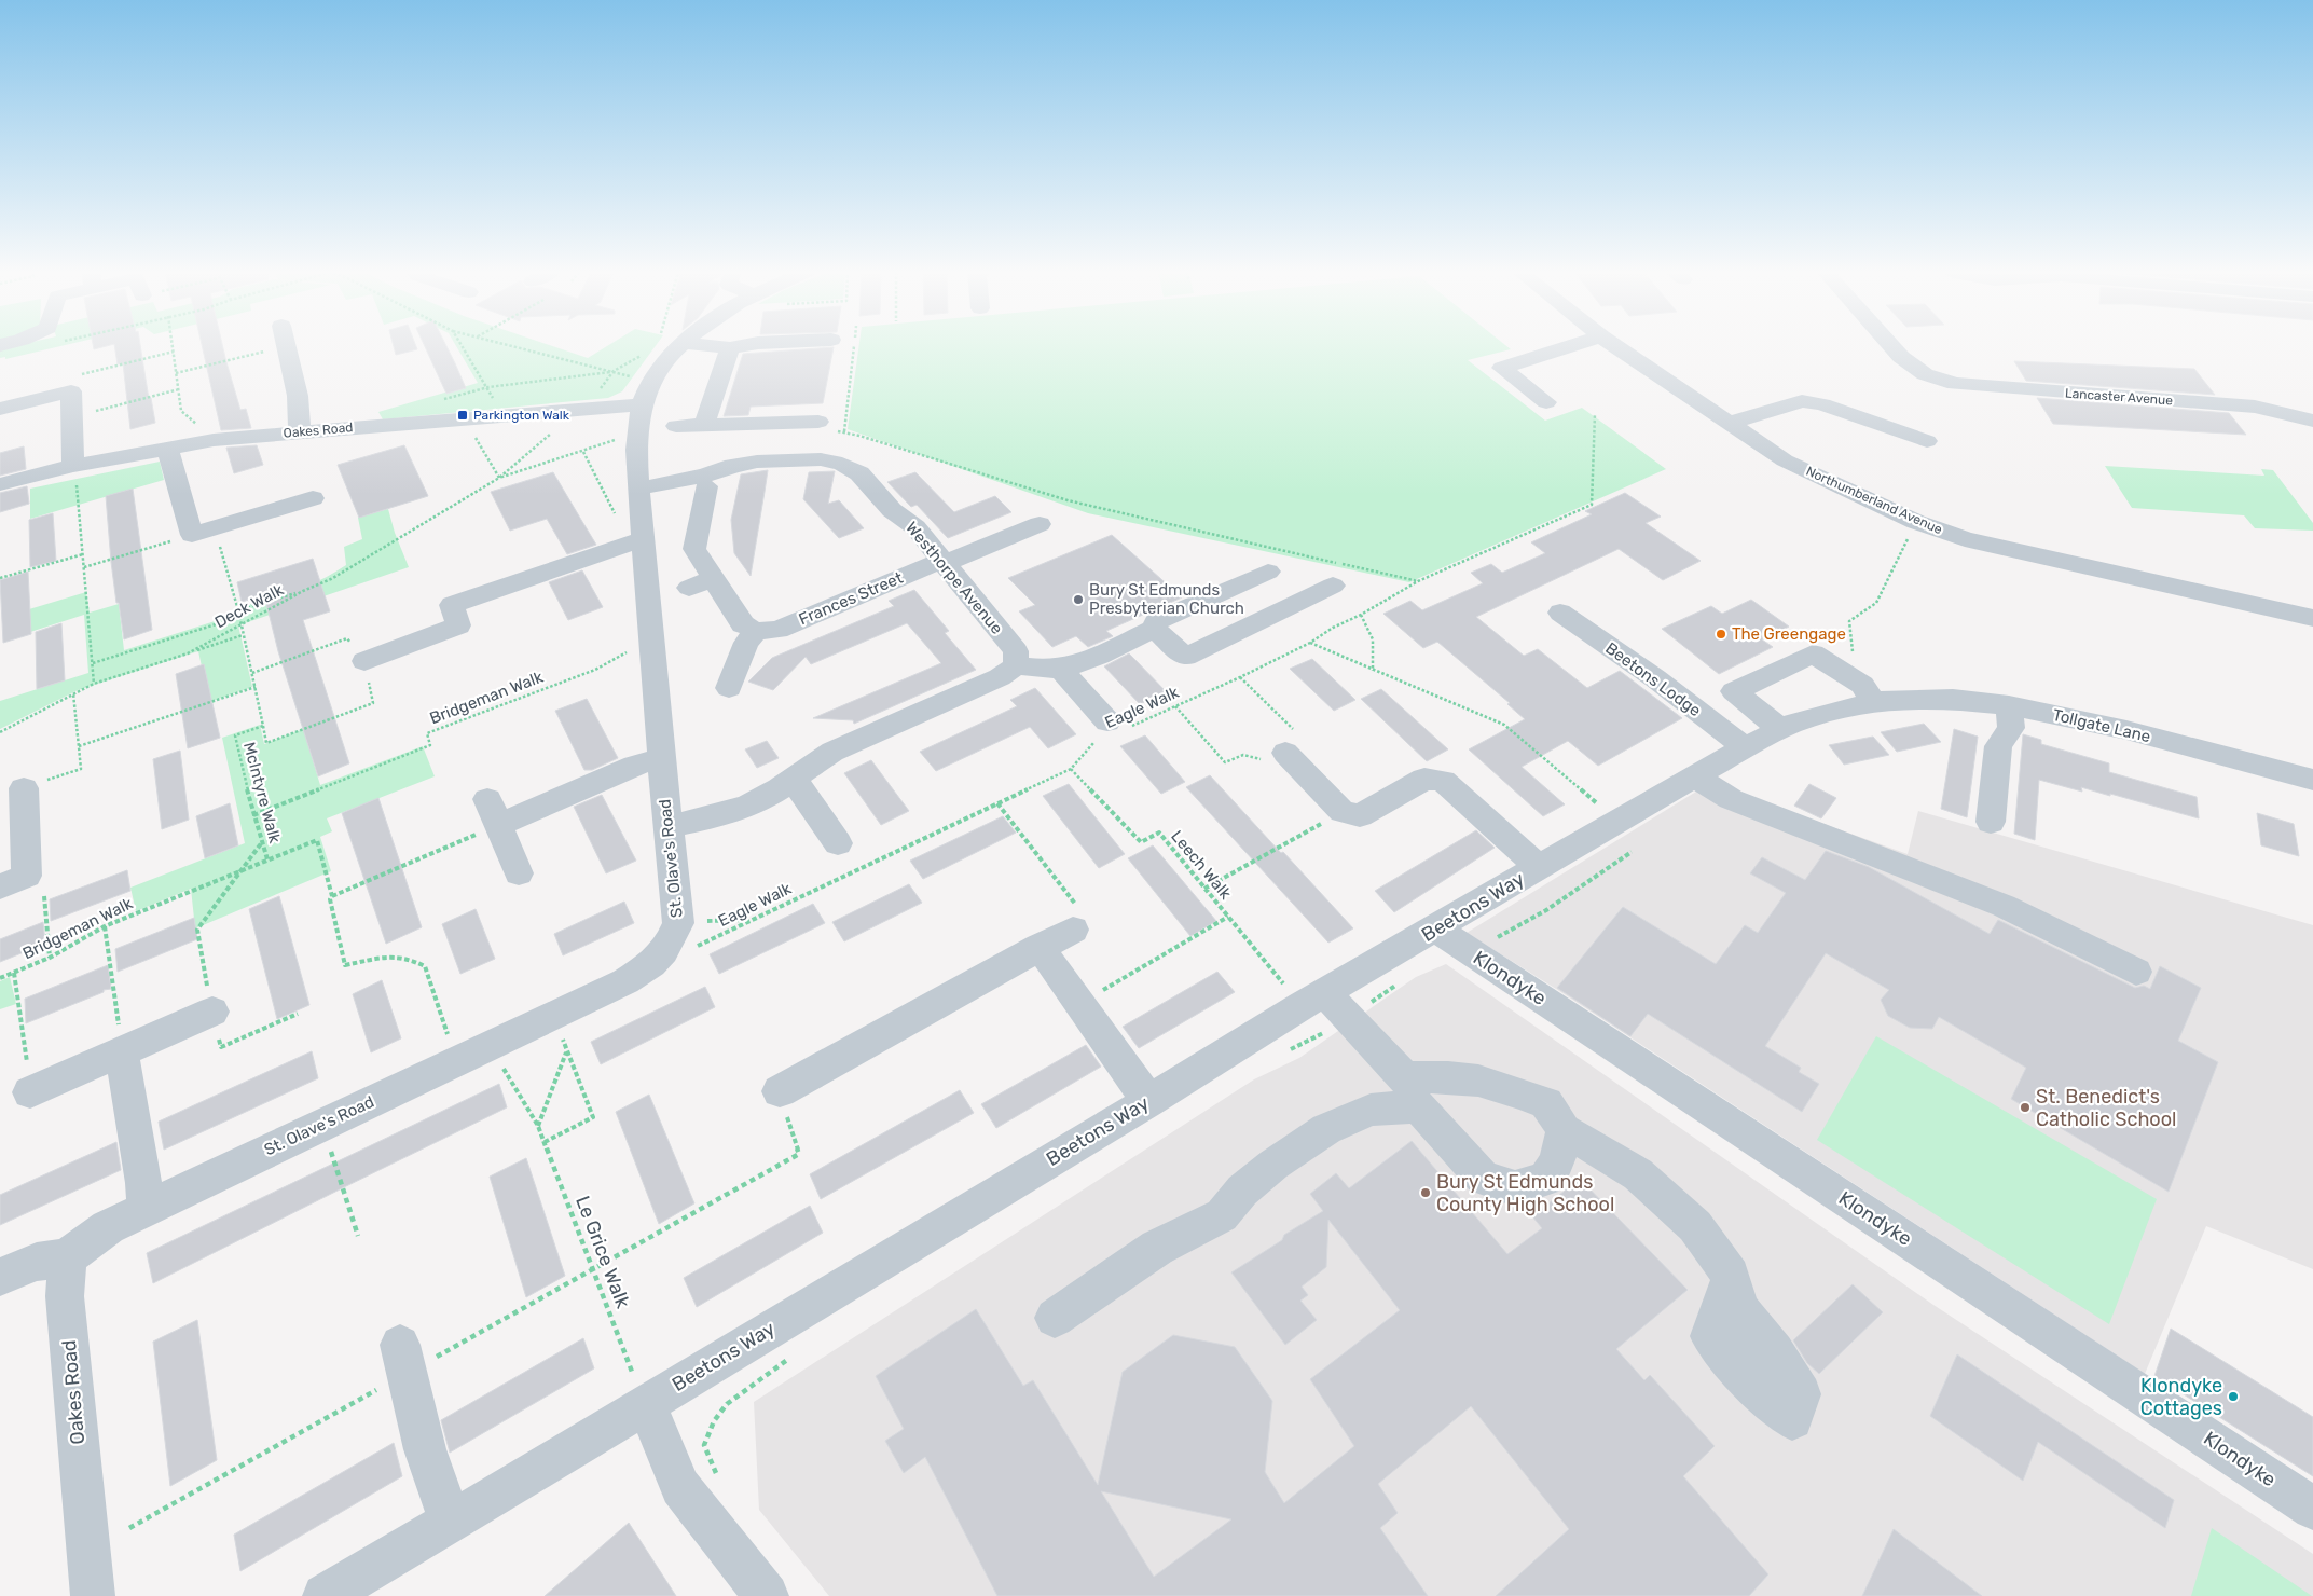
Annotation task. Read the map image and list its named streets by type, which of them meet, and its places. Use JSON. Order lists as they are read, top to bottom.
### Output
{
  "streets": {
    "street": [
      "Lancaster Avenue",
      "Oakes Road",
      "Northumberland Avenue",
      "Westhorpe Avenue",
      "Frances Street",
      "Beetons Lodge",
      "Tollgate Lane",
      "St. Olave's Road",
      "Beetons Way",
      "Klondyke"
    ],
    "path": [
      "Deck Walk",
      "Bridgeman Walk",
      "Eagle Walk",
      "McIntyre Walk",
      "Leech Walk",
      "Le Grice Walk"
    ]
  },
  "crossings": [
    ["Oakes Road", "Deck Walk"],
    ["Oakes Road", "St. Olave's Road"],
    ["Westhorpe Avenue", "Frances Street"],
    ["Westhorpe Avenue", "St. Olave's Road"],
    ["Deck Walk", "McIntyre Walk"],
    ["Beetons Lodge", "Beetons Way"],
    ["Bridgeman Walk", "McIntyre Walk"],
    ["Bridgeman Walk", "St. Olave's Road"],
    ["Eagle Walk", "Leech Walk"],
    ["Tollgate Lane", "Beetons Way"],
    ["Leech Walk", "Beetons Way"],
    ["Beetons Way", "Klondyke"],
    ["Beetons Way", "Le Grice Walk"]
  ],
  "places": {
    "transit": ["Parkington Walk"],
    "other": [
      "Bury St Edmunds Presbyterian Church",
      "The Greengage",
      "St. Benedict's Catholic School",
      "Bury St Edmunds County High School",
      "Klondyke Cottages"
    ]
  }
}
